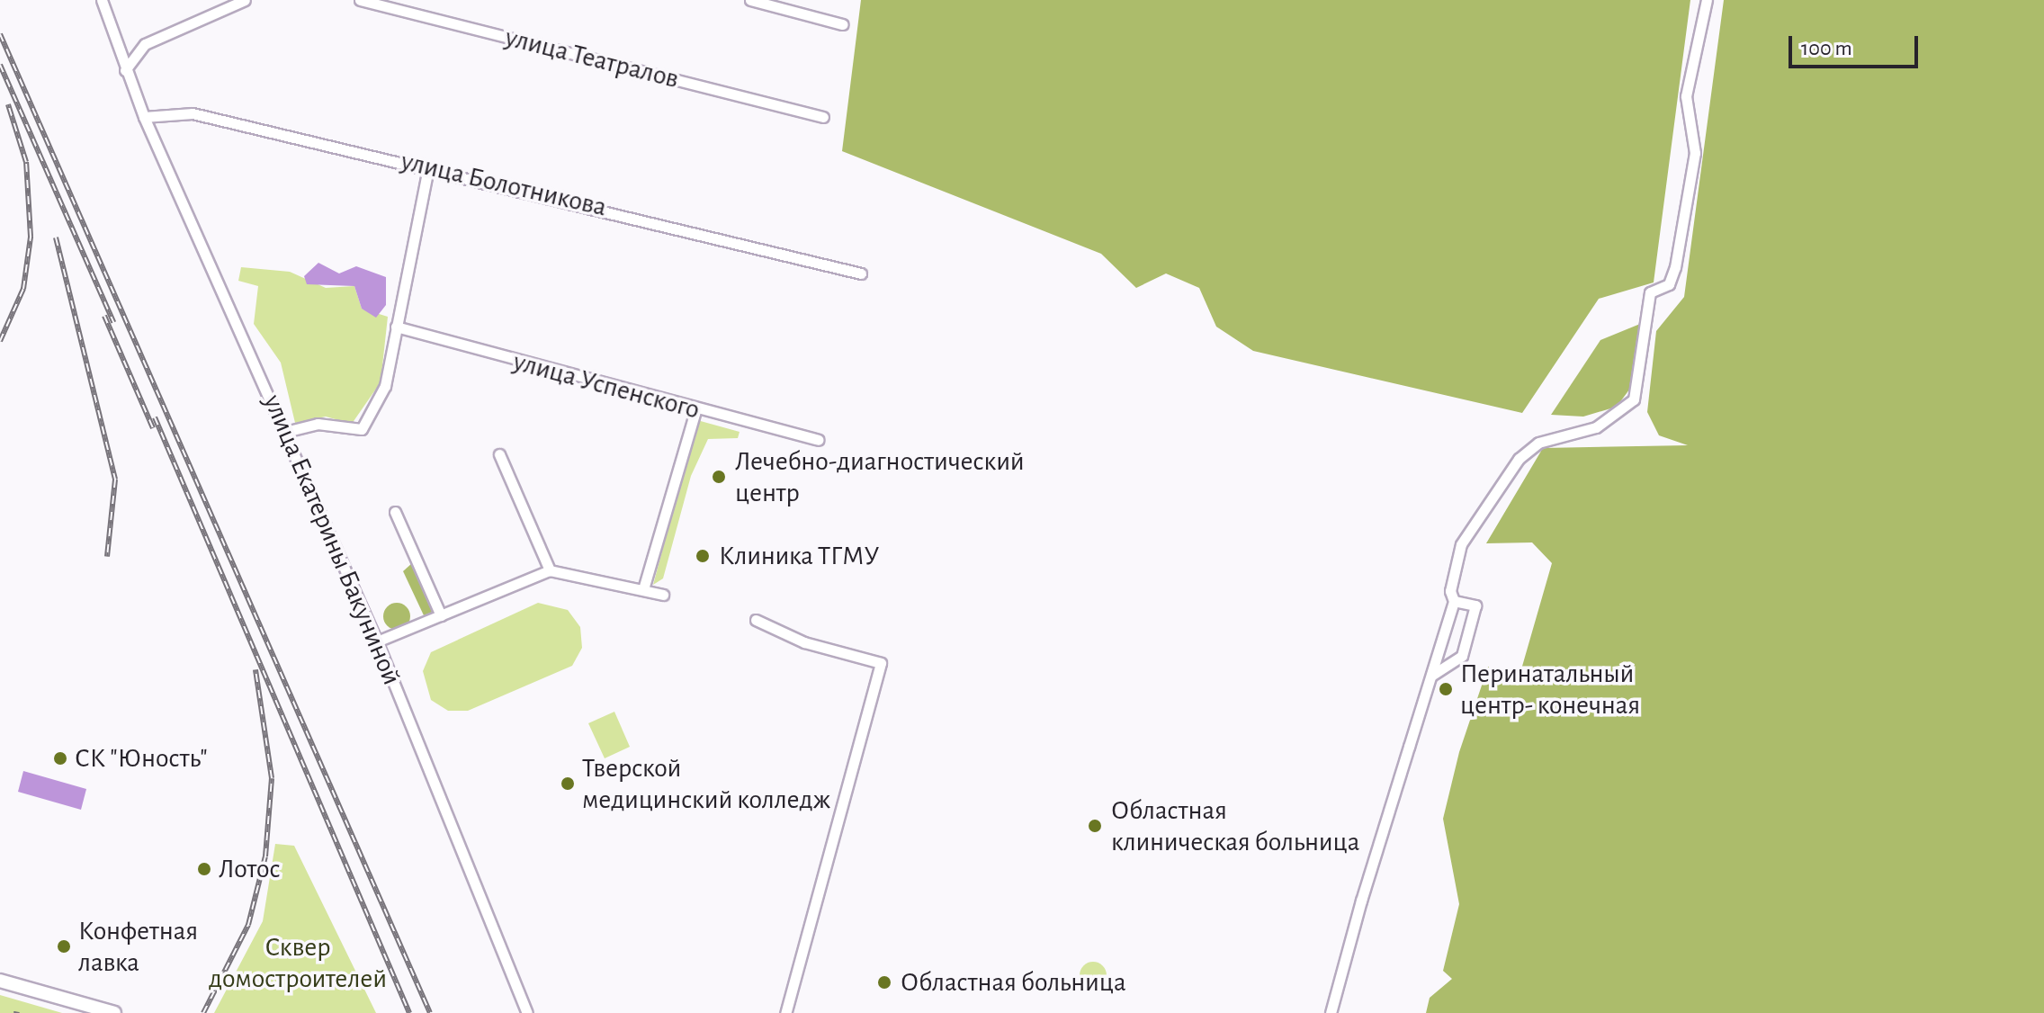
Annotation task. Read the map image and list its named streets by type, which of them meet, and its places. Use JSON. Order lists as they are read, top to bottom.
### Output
{
  "streets": {
    "street": [
      "улица Театралов",
      "улица Болотникова",
      "улица Успенского",
      "улица Екатерины Бакуниной"
    ]
  },
  "crossings": [
    ["улица Болотникова", "улица Екатерины Бакуниной"]
  ],
  "parks": ["Сквер домостроителей"],
  "places": [
    "Лечебно-диагностический центр",
    "Клиника ТГМУ",
    "Перинатальный центр- конечная",
    "СК \"Юность\"",
    "Тверской медицинский колледж",
    "Областная клиническая больница",
    "Лотос",
    "Конфетная лавка",
    "Областная больница"
  ],
  "scale_bar": "100 m"
}
